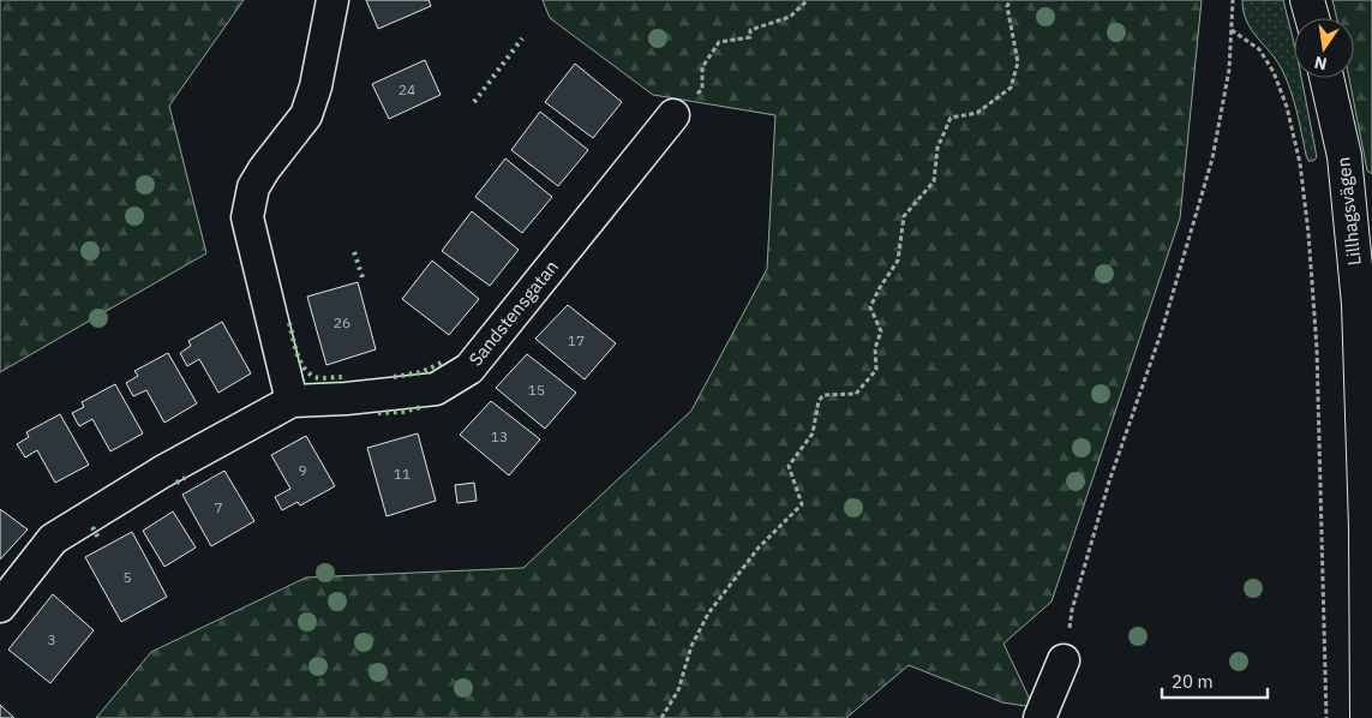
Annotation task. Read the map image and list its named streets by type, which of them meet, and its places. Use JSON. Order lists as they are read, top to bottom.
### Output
{
  "streets": {
    "street": ["Lillhagsvägen", "Sandstensgatan"]
  },
  "house_numbers": [
    "24",
    "26",
    "17",
    "15",
    "13",
    "9",
    "11",
    "7",
    "5",
    "3"
  ],
  "scale_bar": "20 m",
  "north": "bottom"
}
